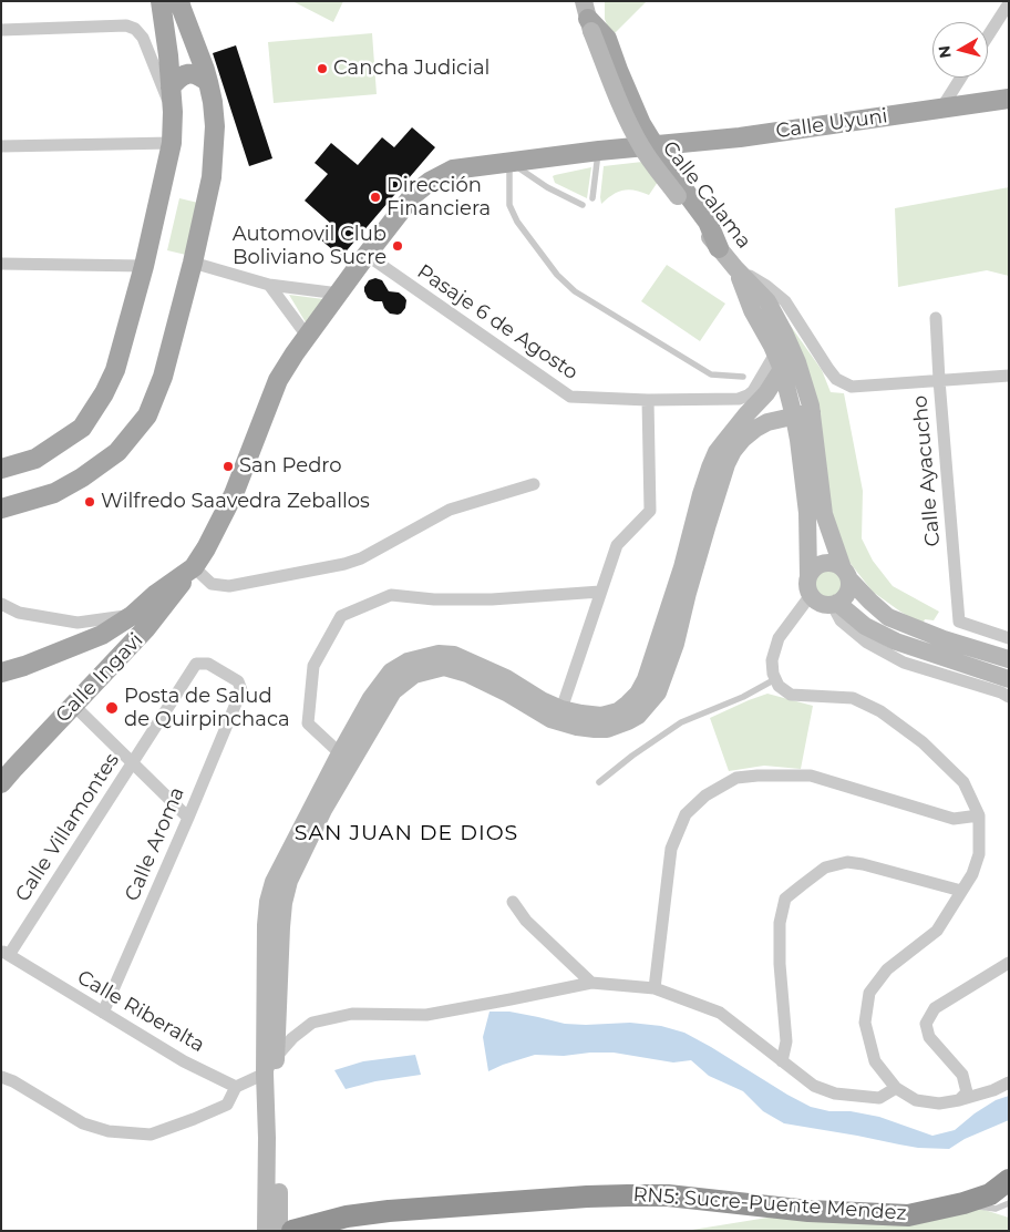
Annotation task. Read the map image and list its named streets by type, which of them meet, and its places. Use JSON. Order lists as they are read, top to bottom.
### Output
{
  "streets": {
    "highway": ["RN5: Sucre-Puente Mendez"],
    "main road": ["Calle Uyuni", "Calle Calama", "Calle Ingavi"],
    "street": [
      "Pasaje 6 de Agosto",
      "Calle Ayacucho",
      "Calle Villamontes",
      "Calle Aroma",
      "Calle Riberalta"
    ]
  },
  "crossings": [
    ["Calle Uyuni", "Pasaje 6 de Agosto"],
    ["Calle Uyuni", "Calle Ingavi"],
    ["Calle Calama", "Calle Ayacucho"],
    ["Pasaje 6 de Agosto", "Calle Ingavi"],
    ["Calle Villamontes", "Calle Aroma"],
    ["Calle Villamontes", "Calle Riberalta"],
    ["Calle Aroma", "Calle Riberalta"]
  ],
  "districts": ["SAN JUAN DE DIOS"],
  "places": [
    "Cancha Judicial",
    "Dirección Financiera",
    "Automovil Club Boliviano Sucre",
    "San Pedro",
    "Wilfredo Saavedra Zeballos",
    "Posta de Salud de Quirpinchaca"
  ],
  "north": "left"
}
